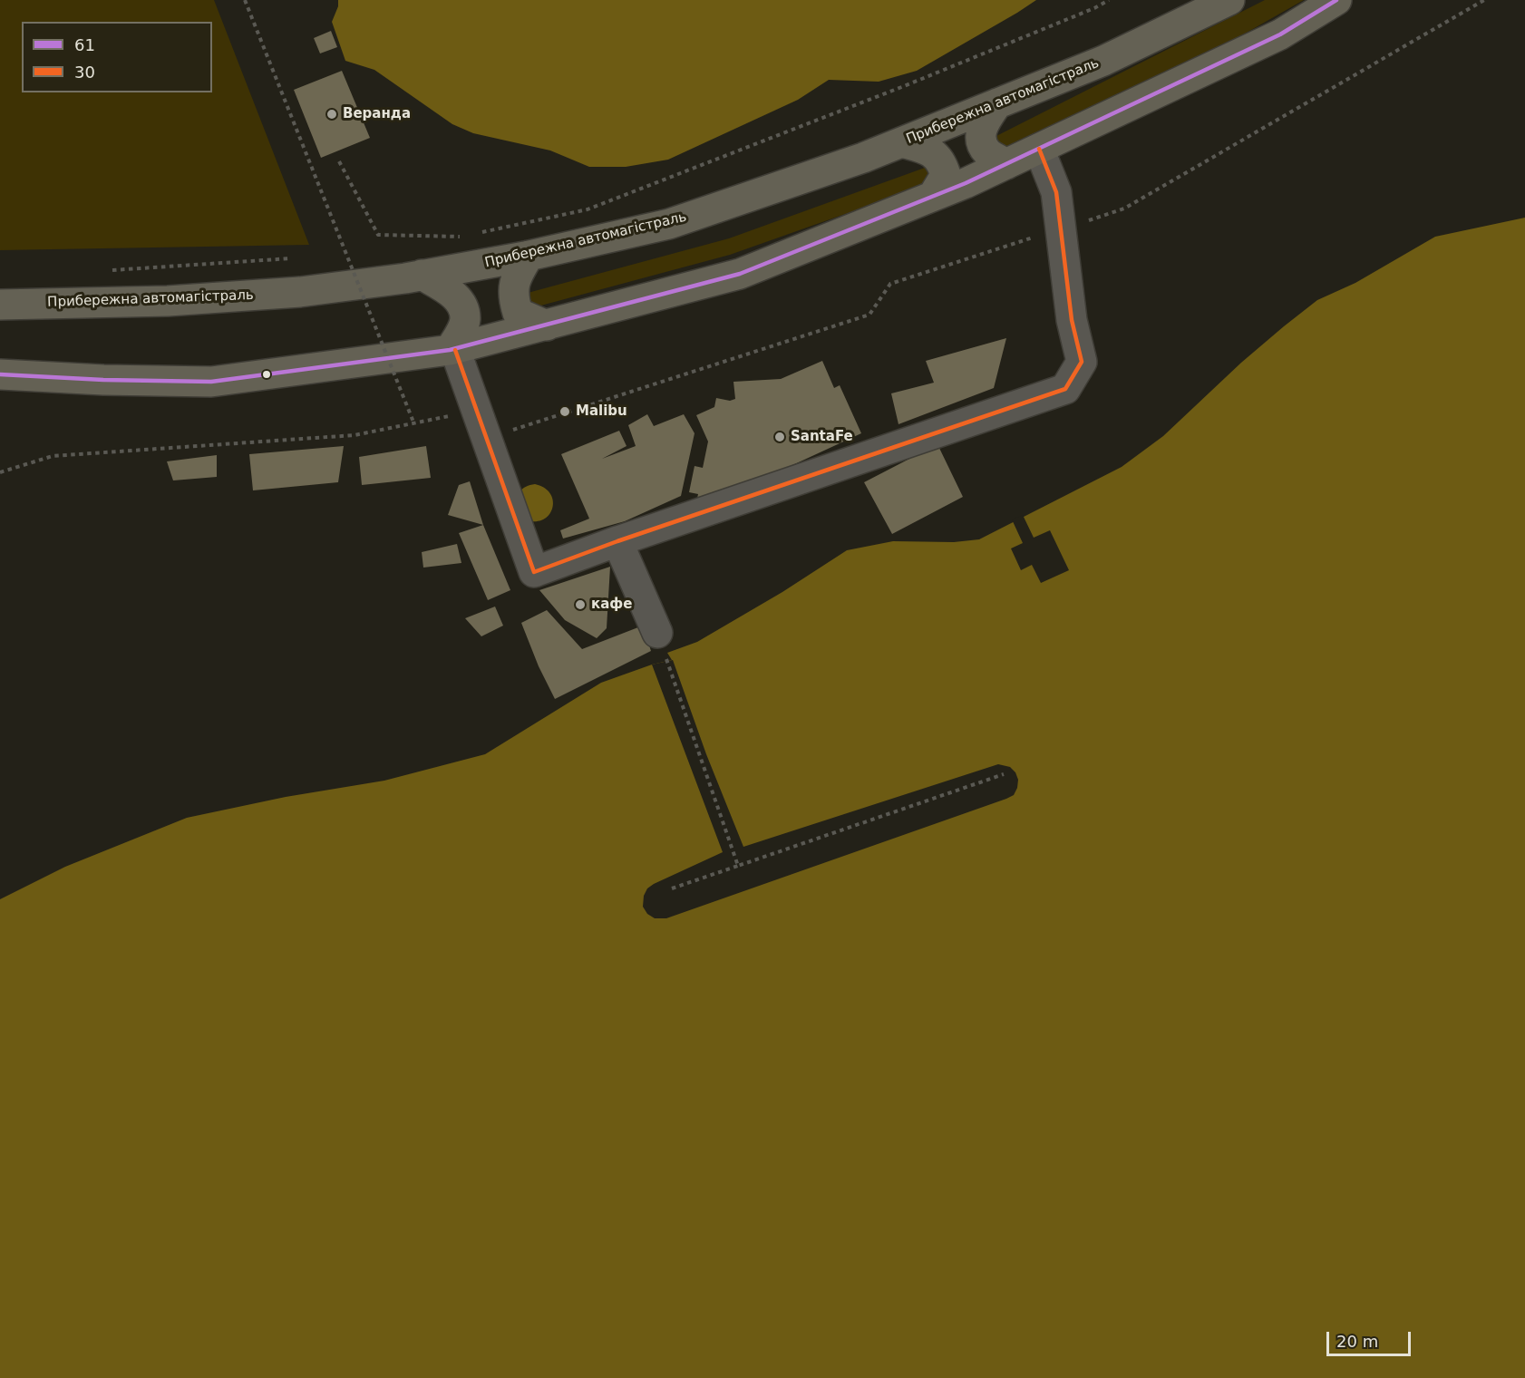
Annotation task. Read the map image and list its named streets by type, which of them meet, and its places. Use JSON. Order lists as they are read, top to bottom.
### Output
{
  "streets": {
    "main road": ["Прибережна автомагістраль"]
  },
  "places": [
    "Веранда",
    "Malibu",
    "SantaFe",
    "кафе"
  ],
  "lines": ["transit line 61", "transit line 30"],
  "legend": ["61", "30"],
  "scale_bar": "20 m"
}
